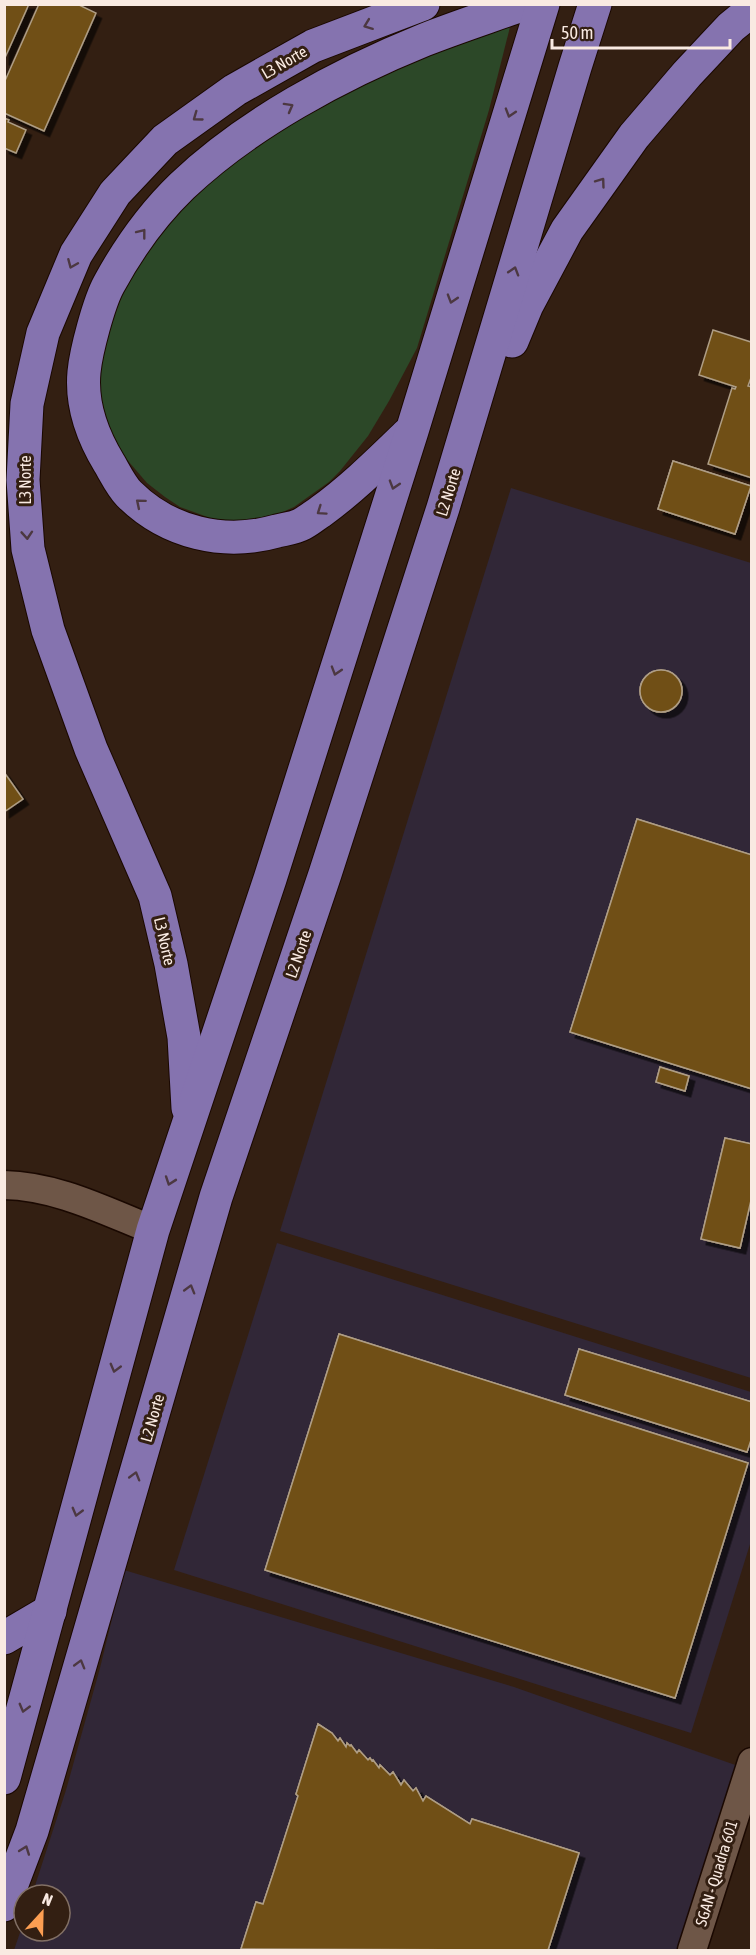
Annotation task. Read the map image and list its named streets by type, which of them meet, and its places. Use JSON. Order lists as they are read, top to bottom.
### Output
{
  "streets": {
    "main road": ["L3 Norte", "L2 Norte"],
    "street": ["SGAN - Quadra 601"]
  },
  "scale_bar": "50 m",
  "north": "top"
}
